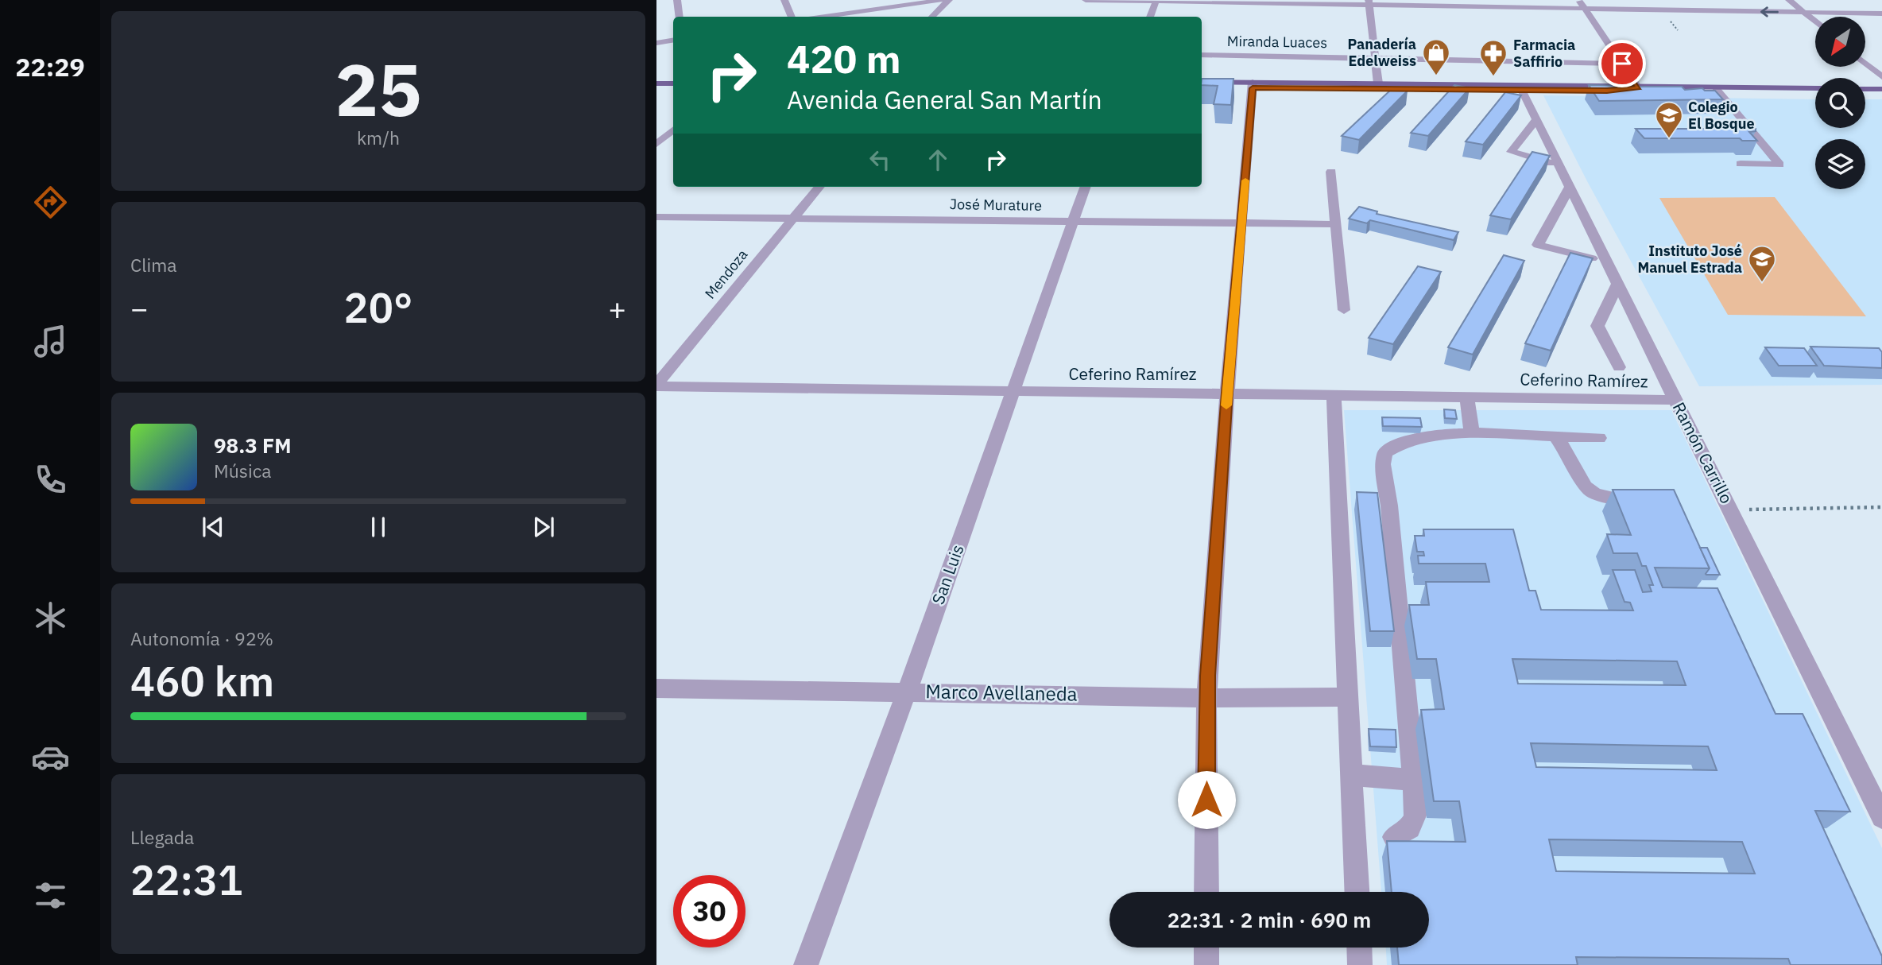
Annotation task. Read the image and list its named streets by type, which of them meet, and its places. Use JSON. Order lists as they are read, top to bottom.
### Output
{
  "streets": {
    "street": [
      "Miranda Luaces",
      "José Murature",
      "Mendoza",
      "Ceferino Ramírez",
      "Ramón Carrillo",
      "San Luis",
      "Marco Avellaneda"
    ]
  },
  "crossings": [
    ["José Murature", "Mendoza"],
    ["José Murature", "San Luis"],
    ["Mendoza", "Ceferino Ramírez"],
    ["Ceferino Ramírez", "Ramón Carrillo"],
    ["Ceferino Ramírez", "San Luis"],
    ["San Luis", "Marco Avellaneda"]
  ],
  "places": {
    "shop": ["Panadería Edelweiss"],
    "pharmacy": ["Farmacia Saffirio"],
    "school or university": ["Colegio El Bosque", "Instituto José Manuel Estrada"]
  },
  "north": "bottom left",
  "page": {
    "tabs": "22:29",
    "tile": [
      ["25", "km/h"],
      "Clima",
      ["Autonomía · 92%", "460 km"],
      ["Llegada", "22:31"]
    ],
    "turn": ["420 m", "Avenida General San Martín"],
    "heat": ["−", "20°", "+"],
    "song": ["98.3 FM", "Música"],
    "limit": "30",
    "trip": "22:31 · 2 min · 690 m"
  }
}
